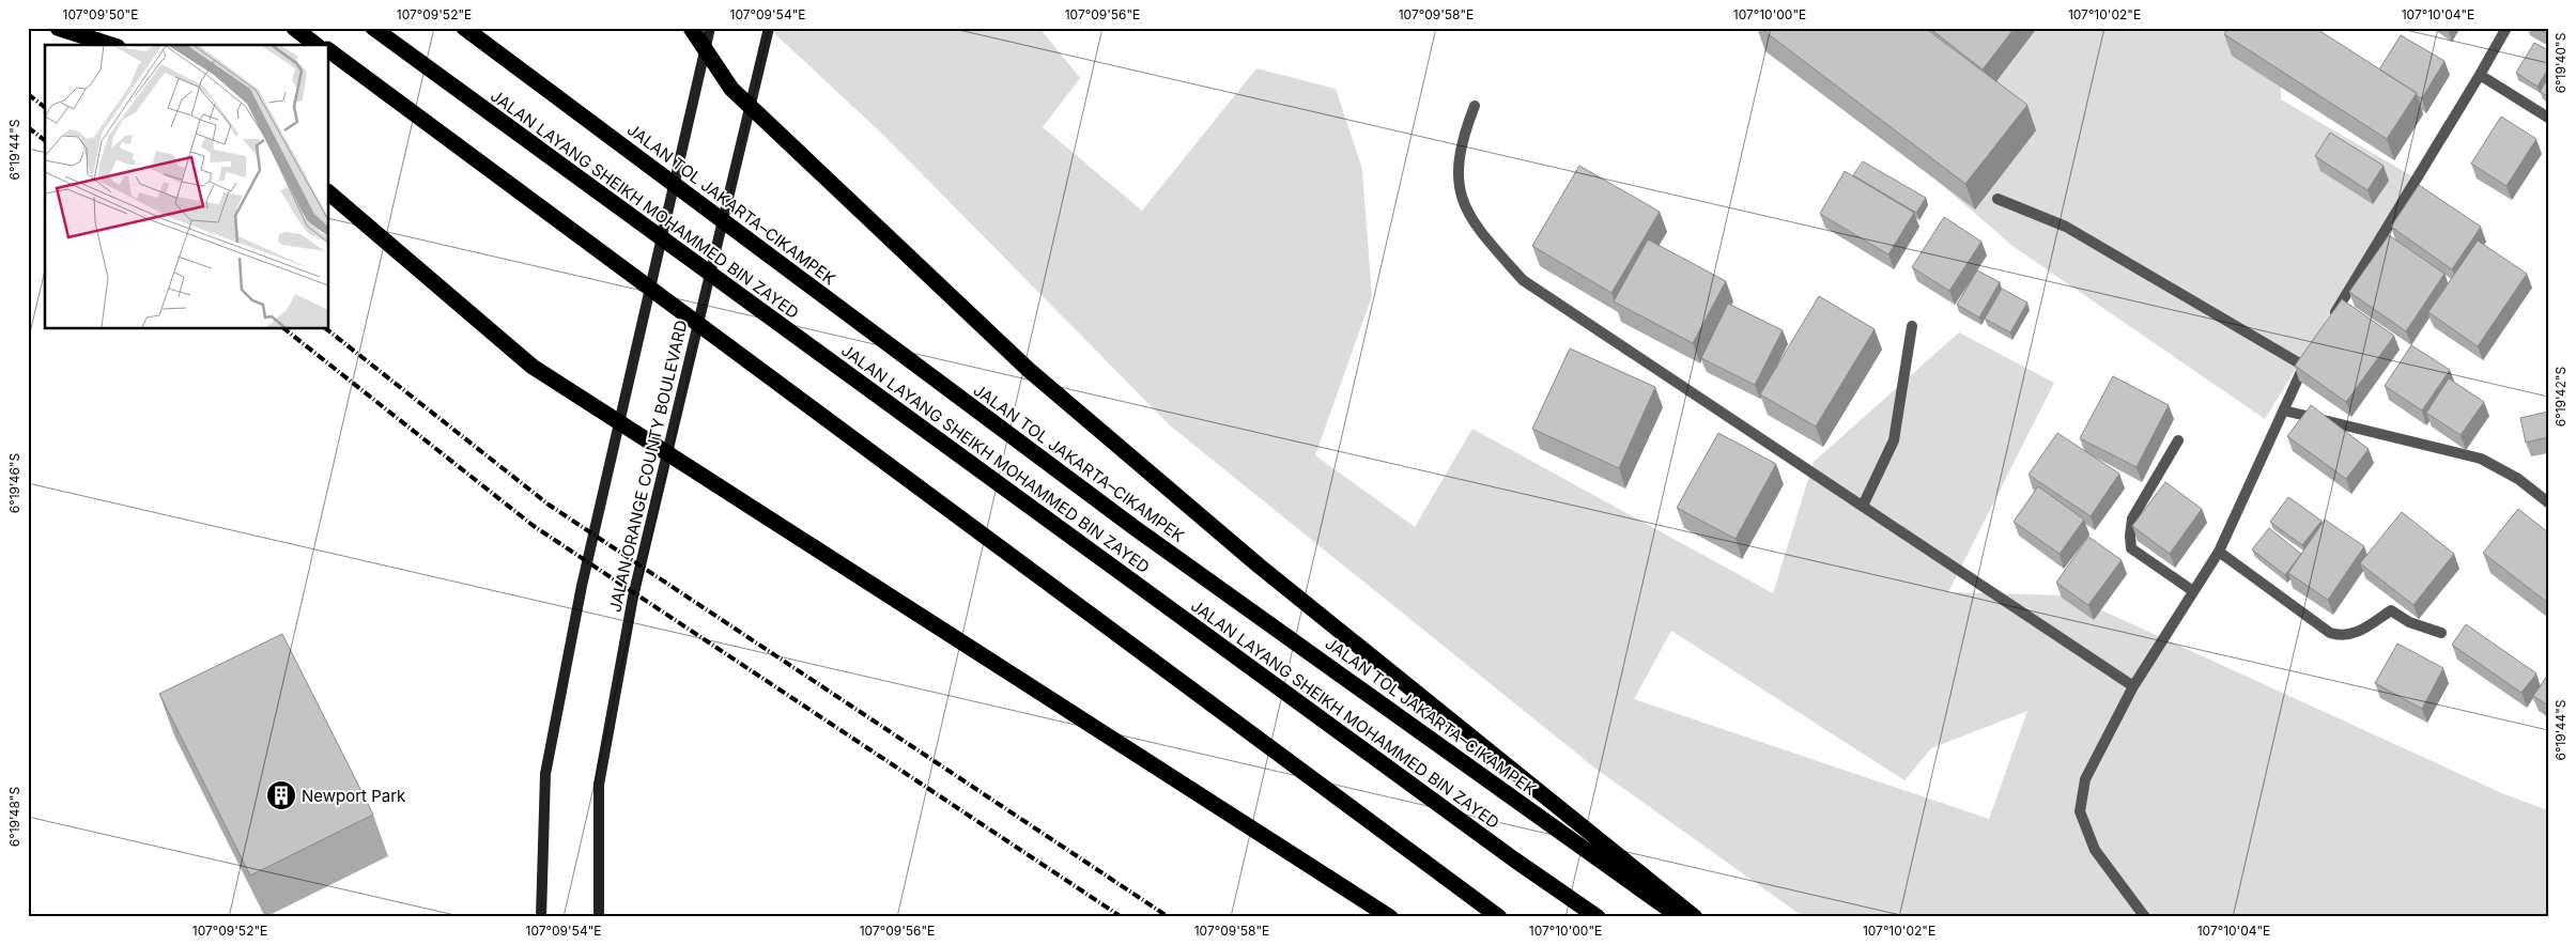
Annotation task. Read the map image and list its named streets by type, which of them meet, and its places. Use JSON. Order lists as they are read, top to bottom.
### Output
{
  "streets": {
    "highway": ["JALAN LAYANG SHEIKH MOHAMMED BIN ZAYED", "JALAN TOL JAKARTA–CIKAMPEK"],
    "main road": ["JALAN ORANGE COUNTY BOULEVARD"]
  },
  "places": {
    "building": ["Newport Park"]
  },
  "coordinates": [
    "107°09'50\"E",
    "107°09'52\"E",
    "107°09'54\"E",
    "107°09'56\"E",
    "107°09'58\"E",
    "107°10'00\"E",
    "107°10'02\"E",
    "107°10'04\"E",
    "6°19'40\"S",
    "6°19'44\"S",
    "6°19'42\"S",
    "6°19'46\"S",
    "6°19'48\"S"
  ]
}
